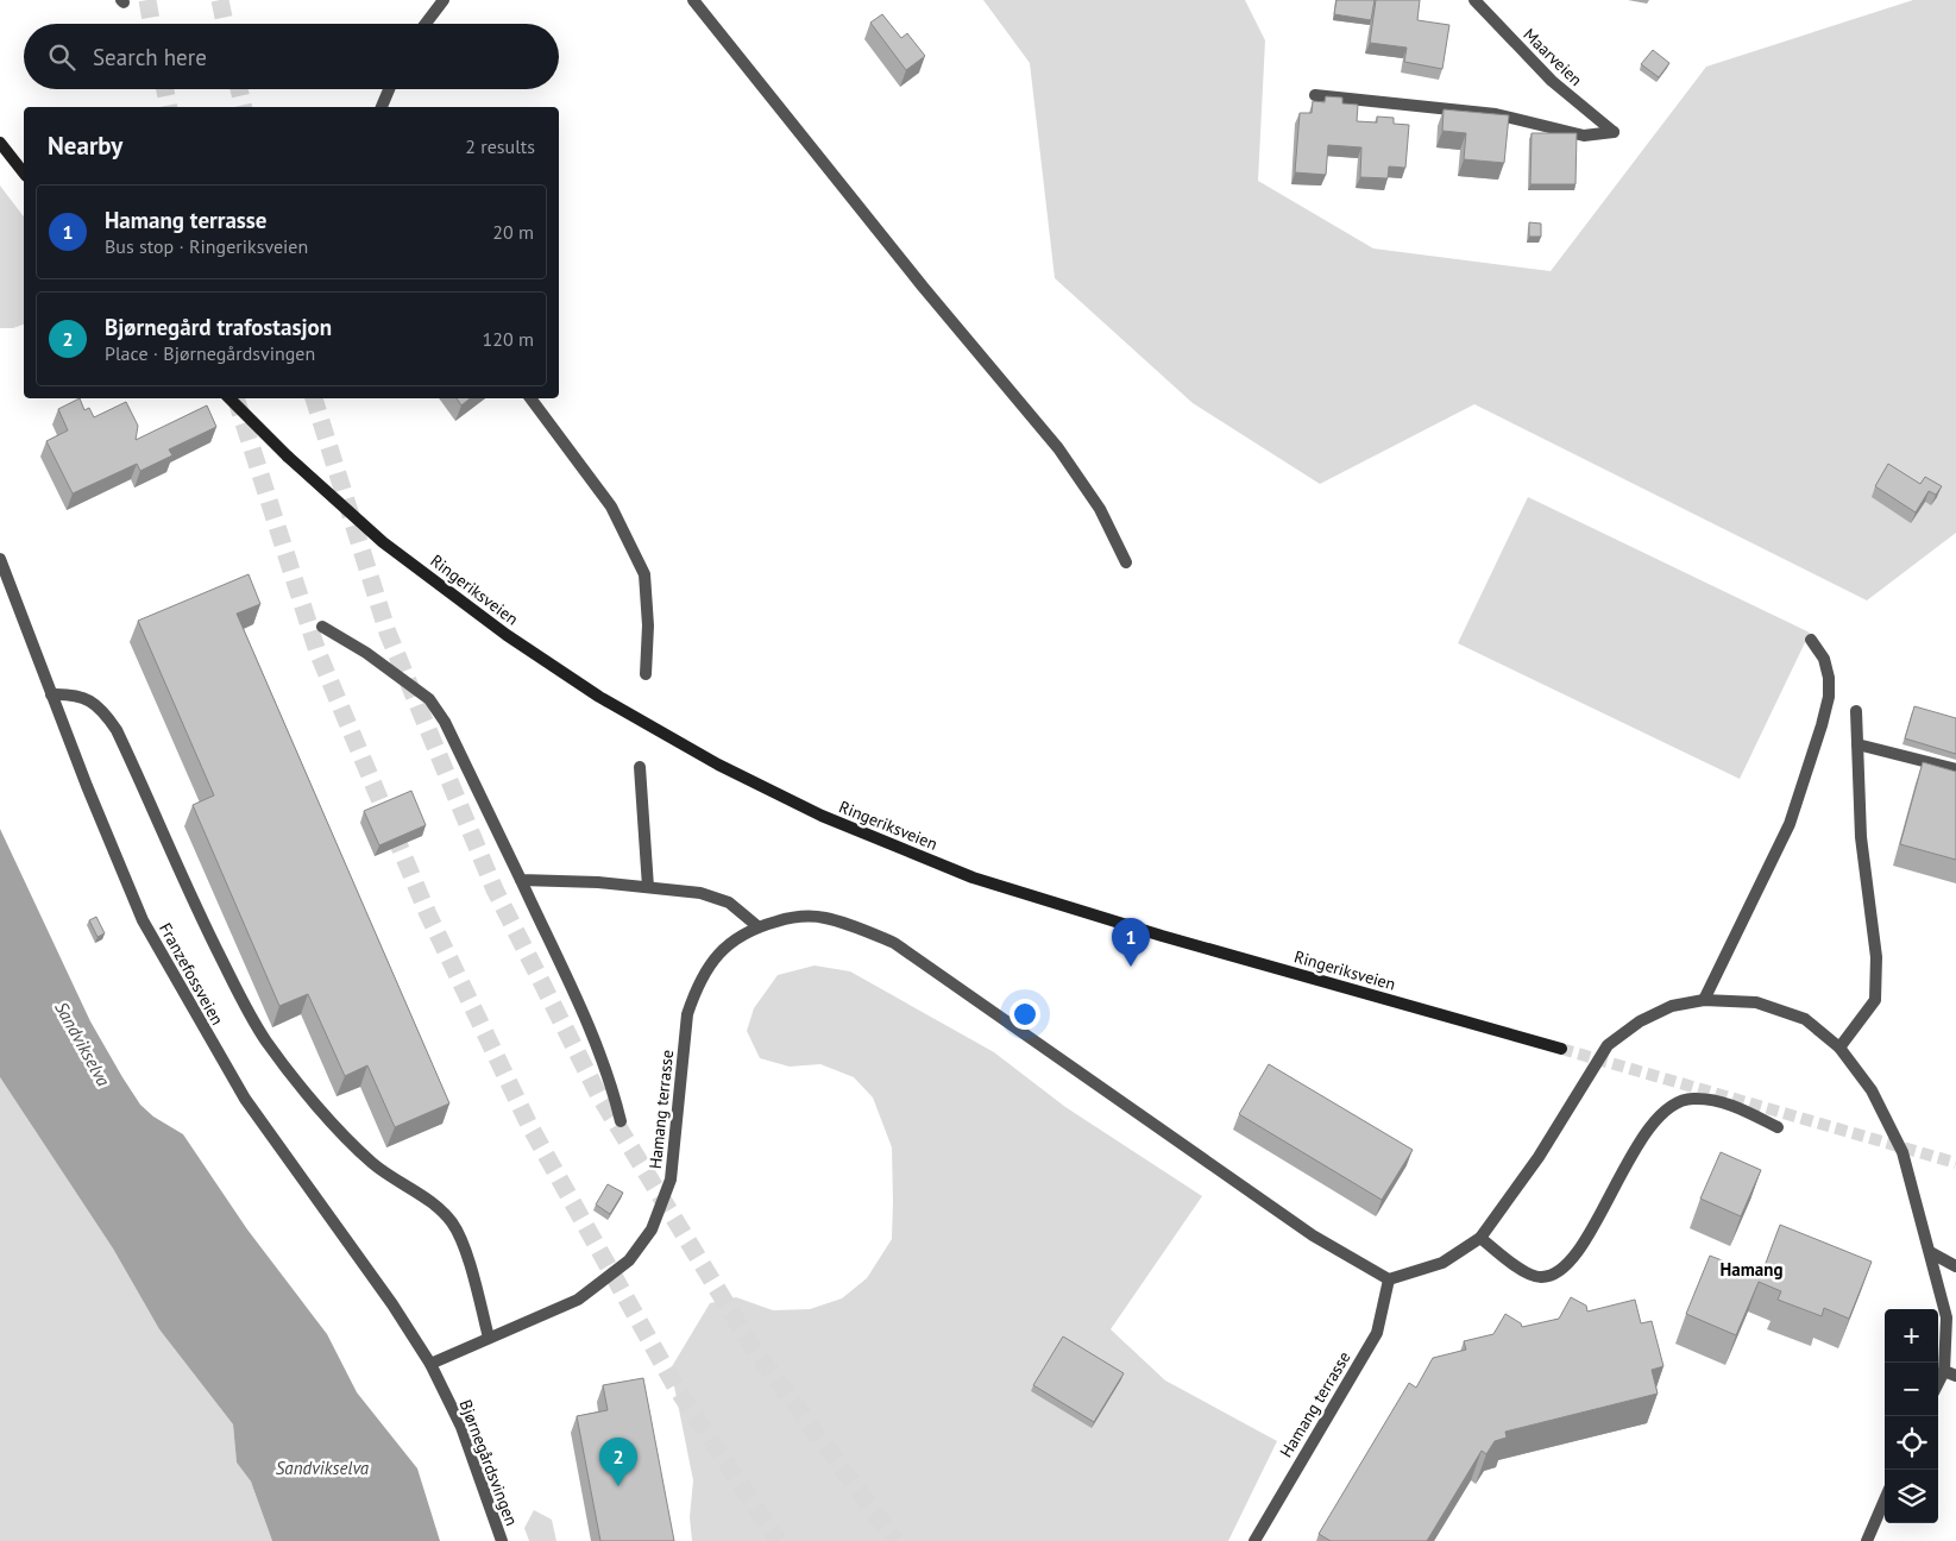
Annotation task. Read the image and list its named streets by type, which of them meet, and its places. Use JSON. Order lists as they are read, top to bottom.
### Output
{
  "streets": {
    "main road": ["Ringeriksveien"],
    "street": [
      "Maarveien",
      "Franzefossveien",
      "Hamang terrasse",
      "Bjørnegårdsvingen"
    ]
  },
  "crossings": [
    ["Franzefossveien", "Hamang terrasse"],
    ["Franzefossveien", "Bjørnegårdsvingen"],
    ["Hamang terrasse", "Bjørnegårdsvingen"]
  ],
  "districts": ["Hamang"],
  "water": ["Sandvikselva"],
  "page": {
    "search": "Search here",
    "heading": ["Nearby", "2 results"],
    "list": [
      {
        "mark": "1",
        "name": "Hamang terrasse",
        "note": "Bus stop · Ringeriksveien",
        "value": "20 m"
      },
      {
        "mark": "2",
        "name": "Bjørnegård trafostasjon",
        "note": "Place · Bjørnegårdsvingen",
        "value": "120 m"
      }
    ],
    "pins": ["1", "2"],
    "map_buttons": ["+", "−"]
  }
}
